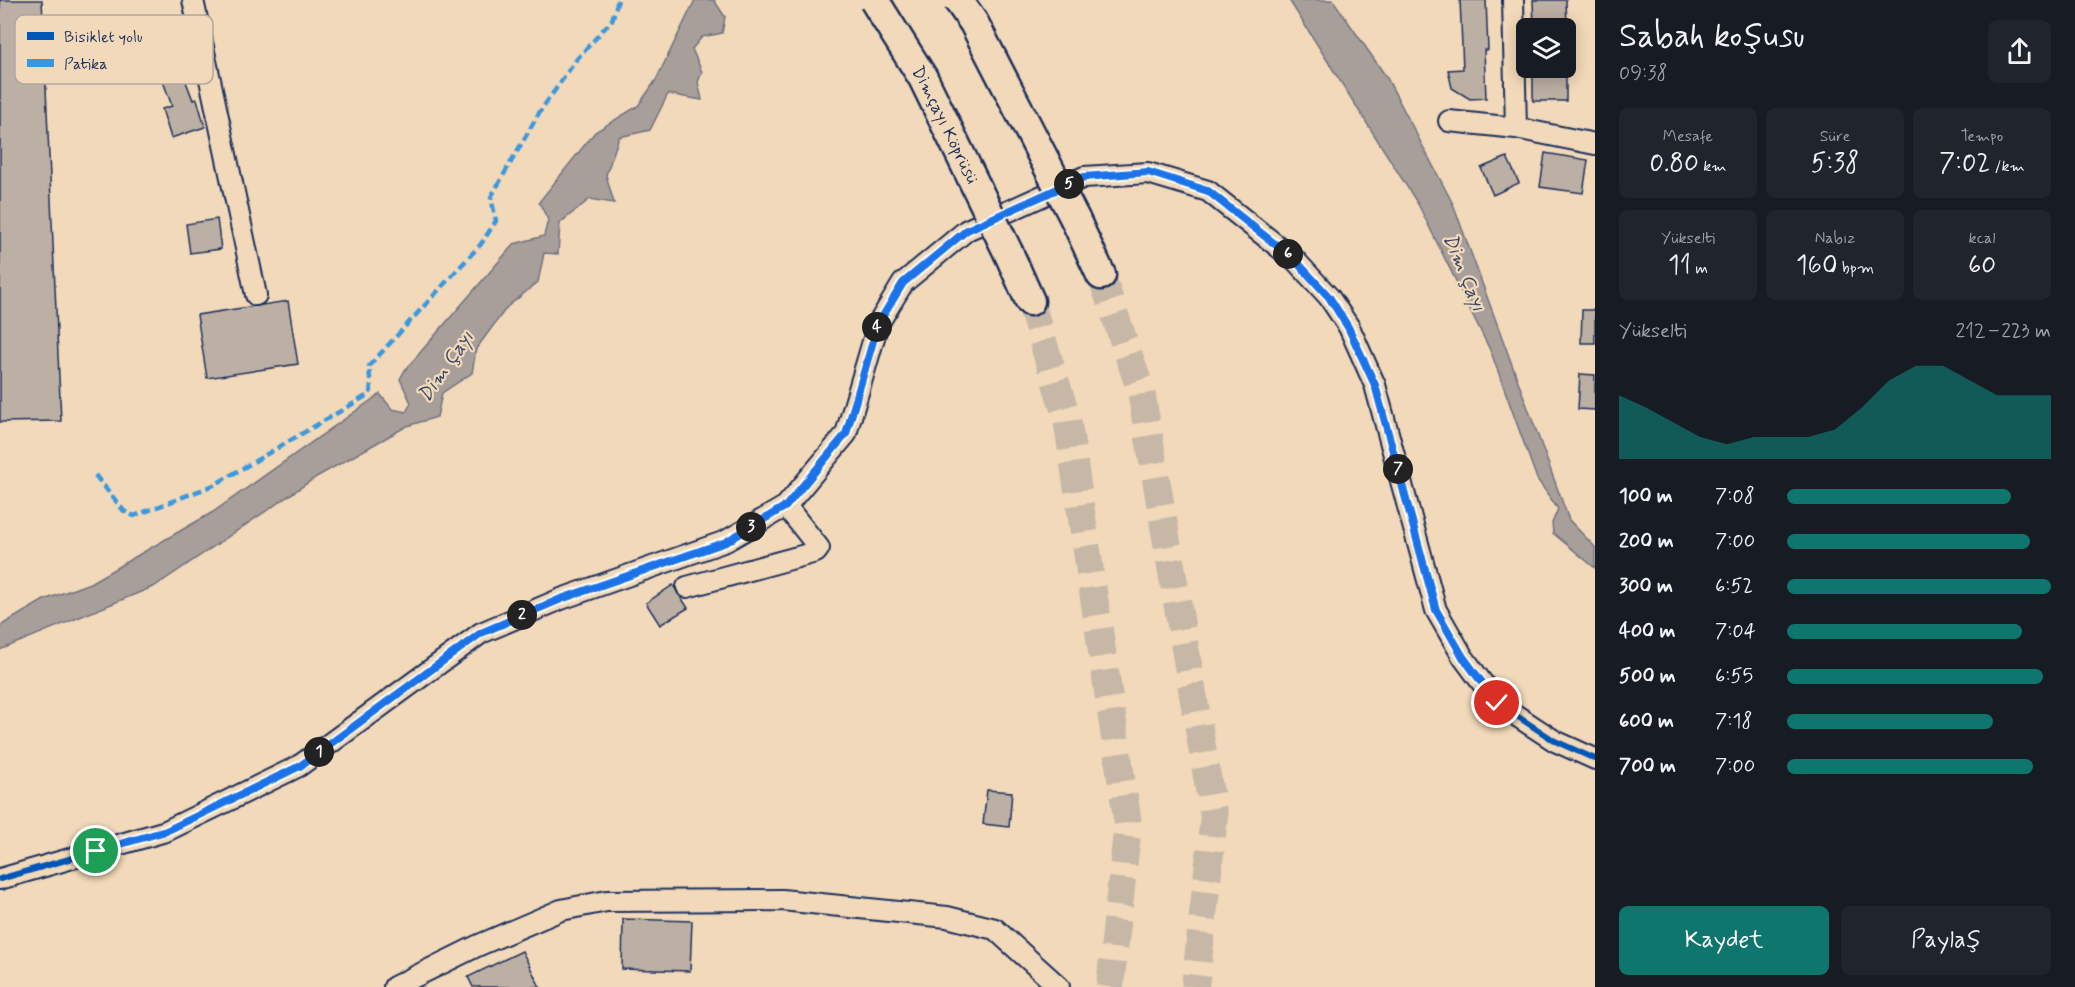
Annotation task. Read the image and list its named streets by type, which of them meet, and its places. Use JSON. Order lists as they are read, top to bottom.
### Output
{
  "streets": {
    "highway": ["Dimçayı Köprüsü"]
  },
  "water": ["Dim Çayı"],
  "legend": ["Bisiklet yolu", "Patika"],
  "page": {
    "heading": ["Sabah koşusu", "09:38"],
    "stats": [
      ["Mesafe", "0.80 km"],
      ["Süre", "5:38"],
      ["Tempo", "7:02 /km"],
      ["Yükselti", "11 m"],
      ["Nabız", "160 bpm"],
      ["kcal", "60"]
    ],
    "pins": [
      "5",
      "6",
      "4",
      "7",
      "3",
      "2",
      "1"
    ],
    "chart": ["Yükselti", "212–223 m"],
    "list": [
      {
        "name": "100 m",
        "note": "7:08"
      },
      {
        "name": "200 m",
        "note": "7:00"
      },
      {
        "name": "300 m",
        "note": "6:52"
      },
      {
        "name": "400 m",
        "note": "7:04"
      },
      {
        "name": "500 m",
        "note": "6:55"
      },
      {
        "name": "600 m",
        "note": "7:18"
      },
      {
        "name": "700 m",
        "note": "7:00"
      }
    ],
    "buttons": ["Kaydet", "Paylaş"]
  }
}
